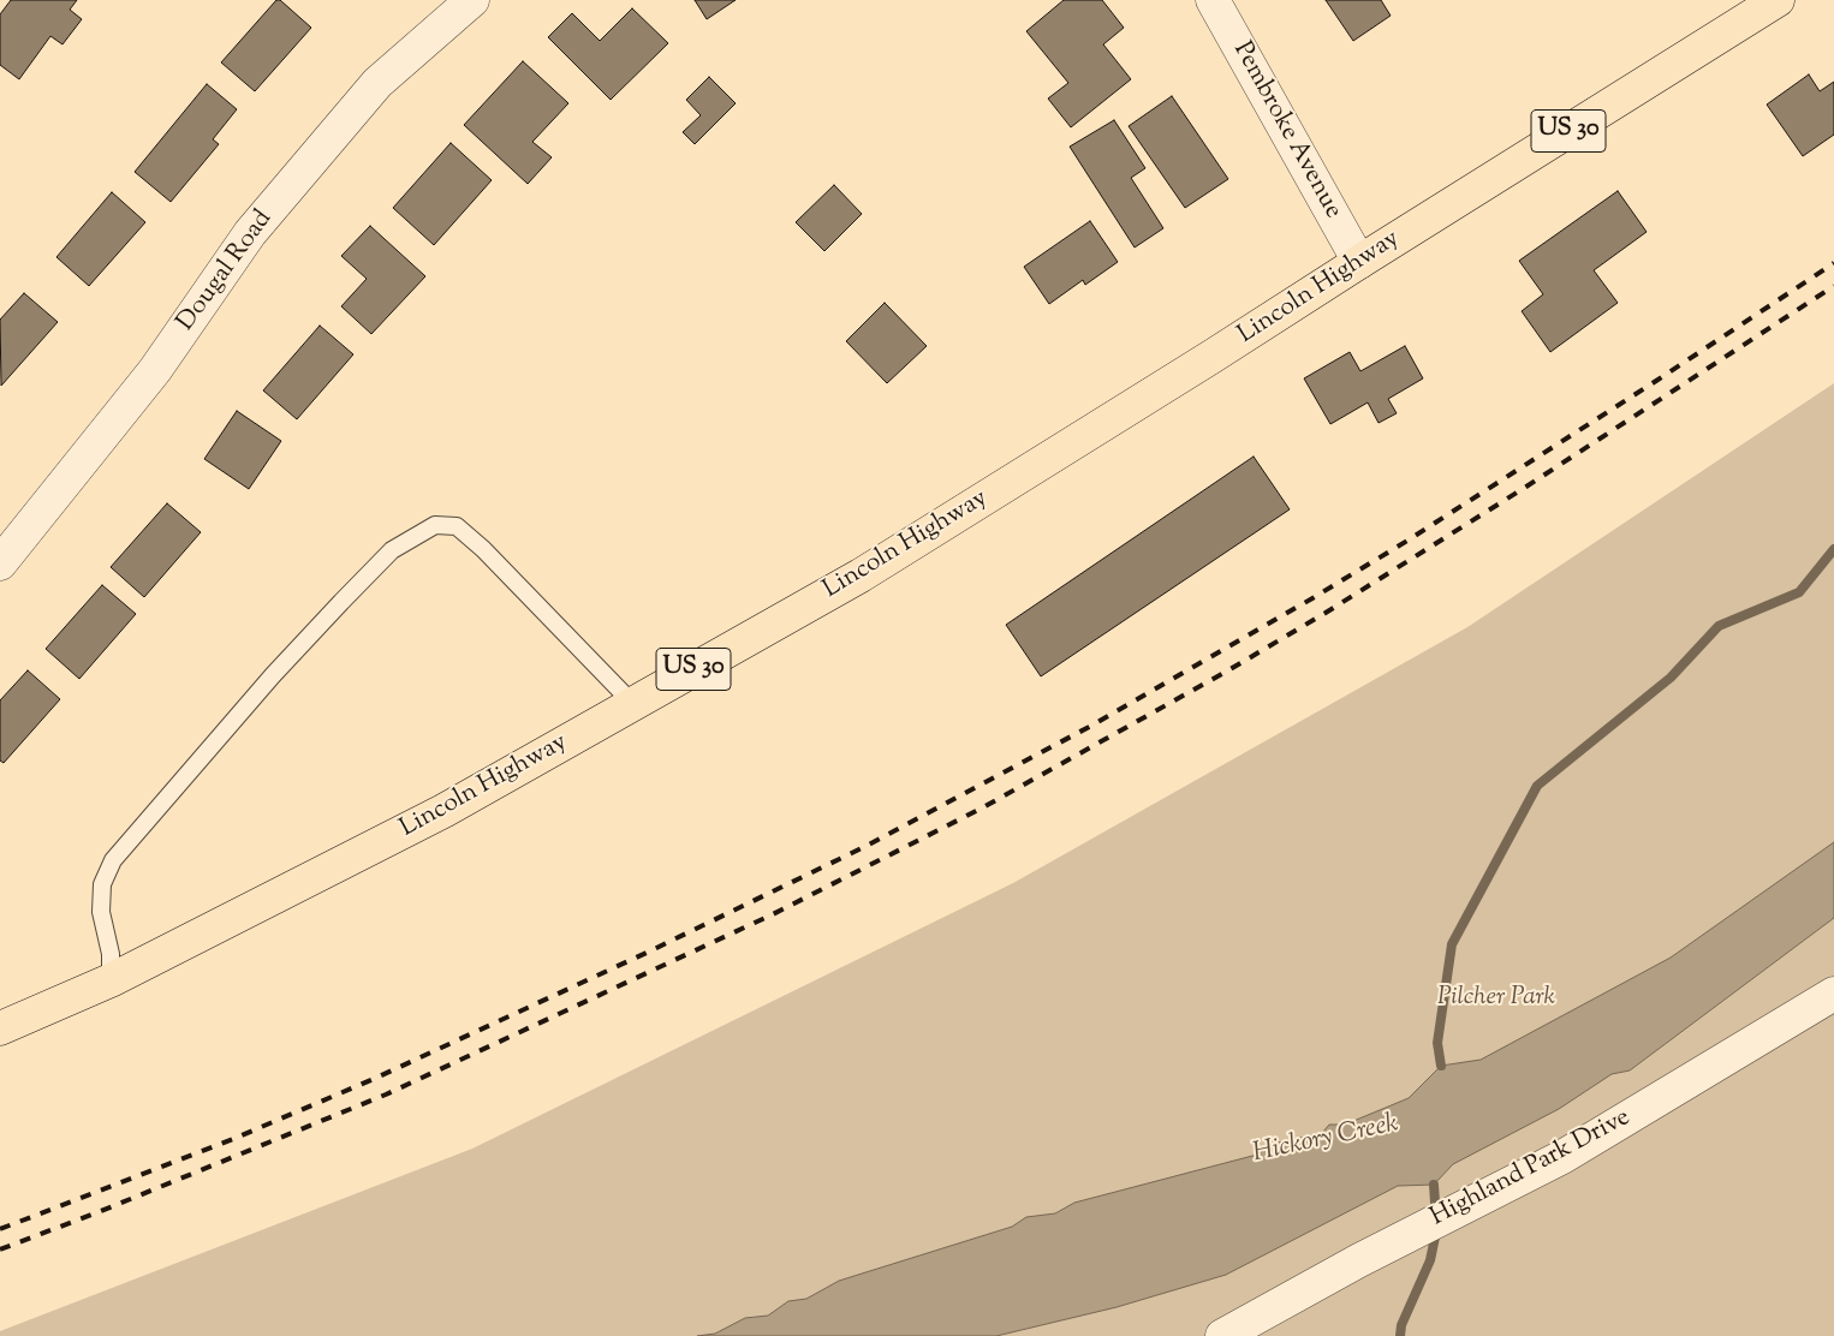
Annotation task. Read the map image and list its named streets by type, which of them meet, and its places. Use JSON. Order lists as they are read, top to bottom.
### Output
{
  "streets": {
    "main road": ["US 30", "Lincoln Highway"],
    "street": ["Pembroke Avenue", "Dougal Road", "Highland Park Drive"]
  },
  "crossings": [
    ["Pembroke Avenue", "Lincoln Highway"]
  ],
  "water": ["Hickory Creek"],
  "parks": ["Pilcher Park"]
}
